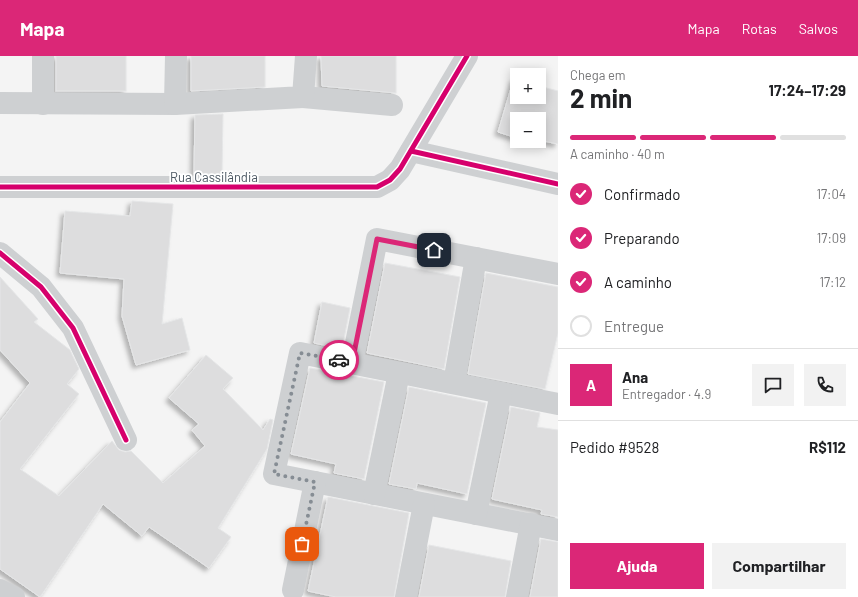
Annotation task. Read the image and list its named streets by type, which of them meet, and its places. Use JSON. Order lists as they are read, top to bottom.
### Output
{
  "streets": {
    "street": ["Rua Cassilândia"]
  },
  "page": {
    "header": "Mapa",
    "nav": ["Mapa", "Rotas", "Salvos"],
    "heading": ["2 min", "Chega em", "17:24–17:29"],
    "panel": [
      "Ana",
      "Entregador · 4.9",
      "Pedido #9528",
      "R$112"
    ],
    "map_buttons": ["+", "−"],
    "bar": "A caminho · 40 m",
    "list": [
      ["Confirmado", "17:04"],
      ["Preparando", "17:09"],
      ["A caminho", "17:12"],
      "Entregue"
    ],
    "round": "A",
    "buttons": ["Ajuda", "Compartilhar"]
  }
}
